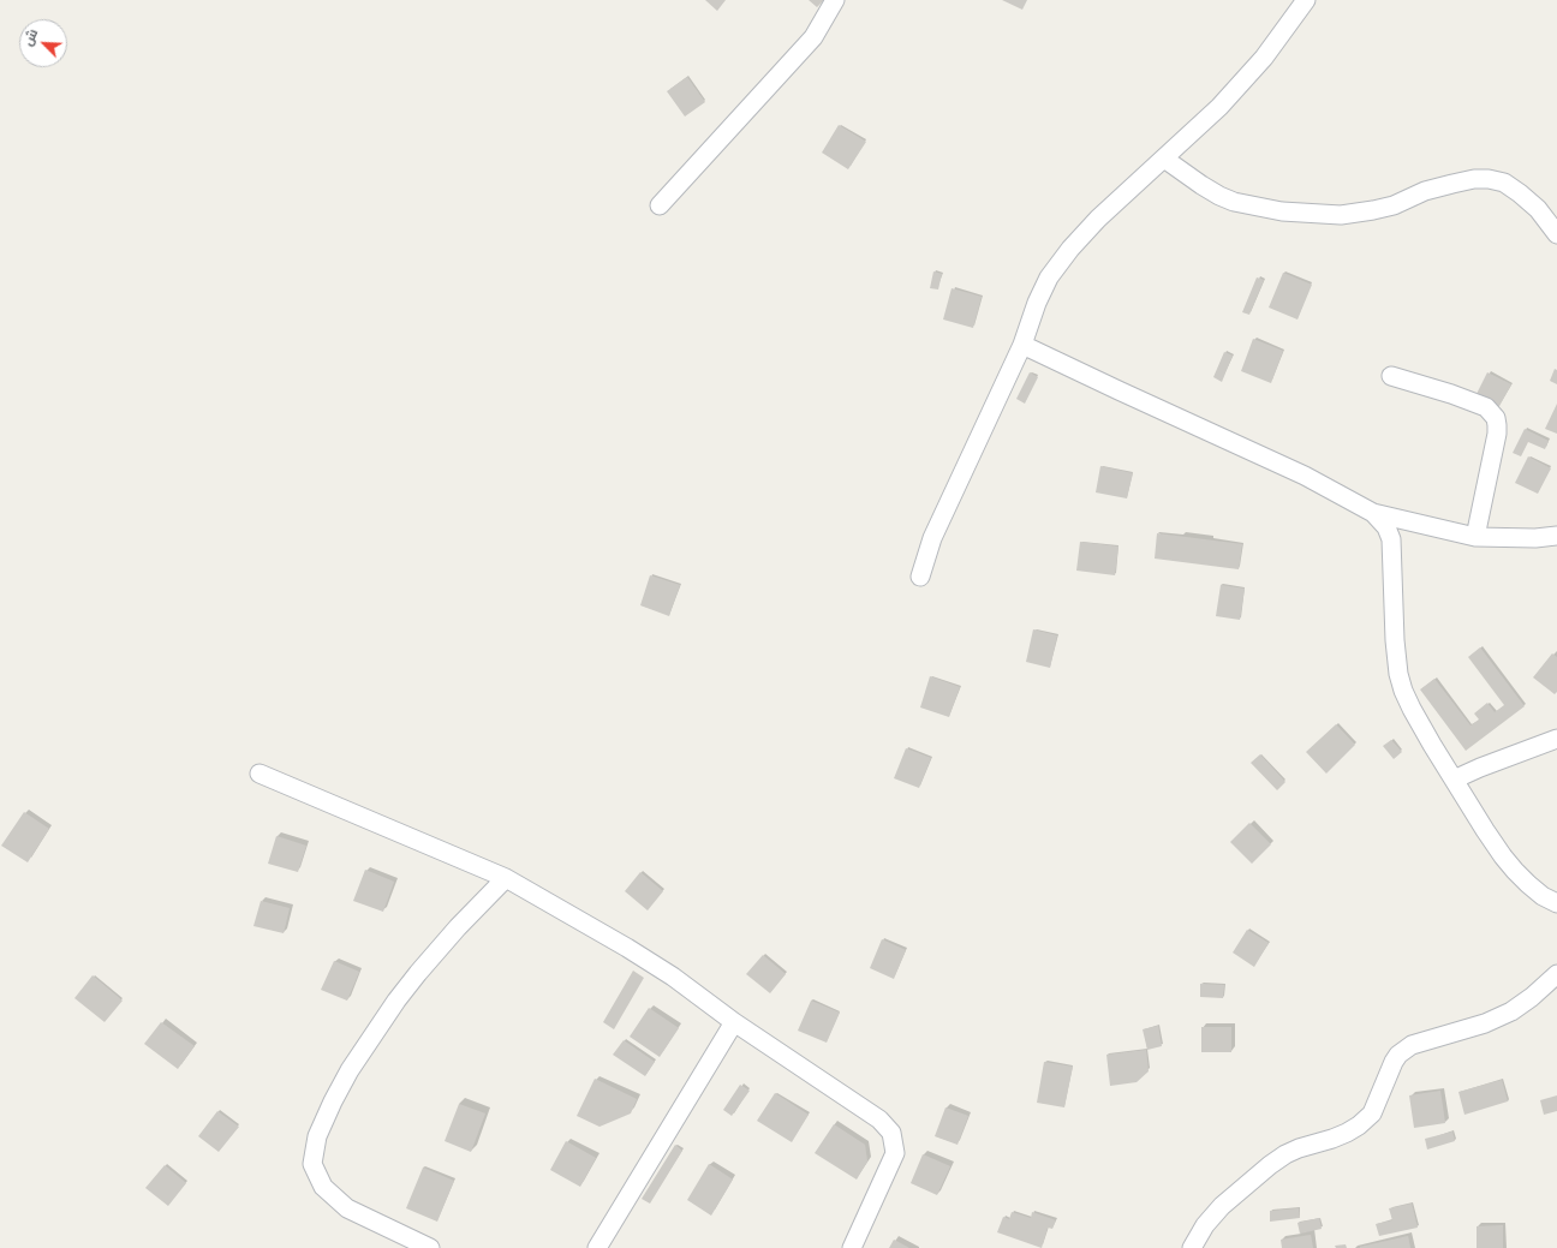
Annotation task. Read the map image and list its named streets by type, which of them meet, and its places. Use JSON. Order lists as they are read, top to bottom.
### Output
{
  "north": "top left"
}
